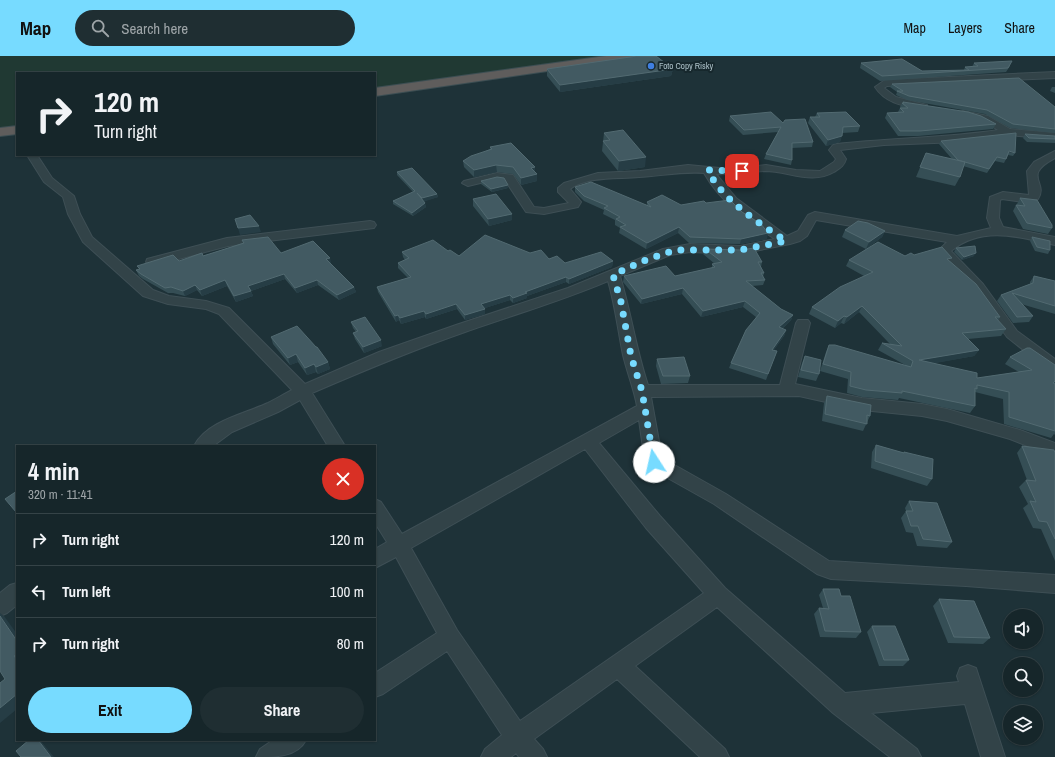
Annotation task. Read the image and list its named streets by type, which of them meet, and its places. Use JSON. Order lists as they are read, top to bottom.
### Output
{
  "places": ["Foto Copy Risky"],
  "page": {
    "header": "Map",
    "search": "Search here",
    "nav": ["Map", "Layers", "Share"],
    "turn": ["120 m", "Turn right"],
    "heading": ["4 min", "320 m · 11:41"],
    "list": [
      {
        "name": "Turn right",
        "value": "120 m"
      },
      {
        "name": "Turn left",
        "value": "100 m"
      },
      {
        "name": "Turn right",
        "value": "80 m"
      }
    ],
    "buttons": ["Exit", "Share"]
  }
}
